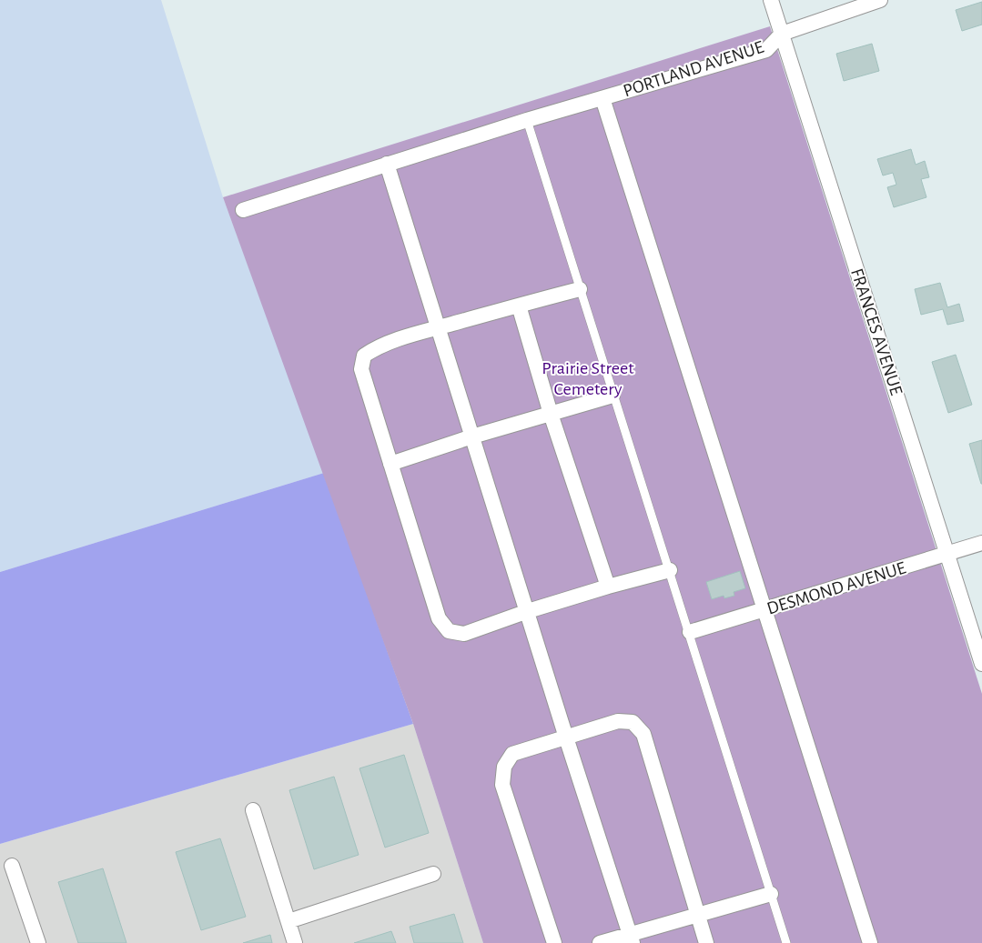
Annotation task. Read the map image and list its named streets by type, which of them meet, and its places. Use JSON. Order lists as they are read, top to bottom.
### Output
{
  "streets": {
    "street": ["PORTLAND AVENUE", "FRANCES AVENUE", "DESMOND AVENUE"]
  },
  "crossings": [
    ["PORTLAND AVENUE", "FRANCES AVENUE"],
    ["FRANCES AVENUE", "DESMOND AVENUE"]
  ],
  "parks": ["Prairie Street Cemetery"]
}
